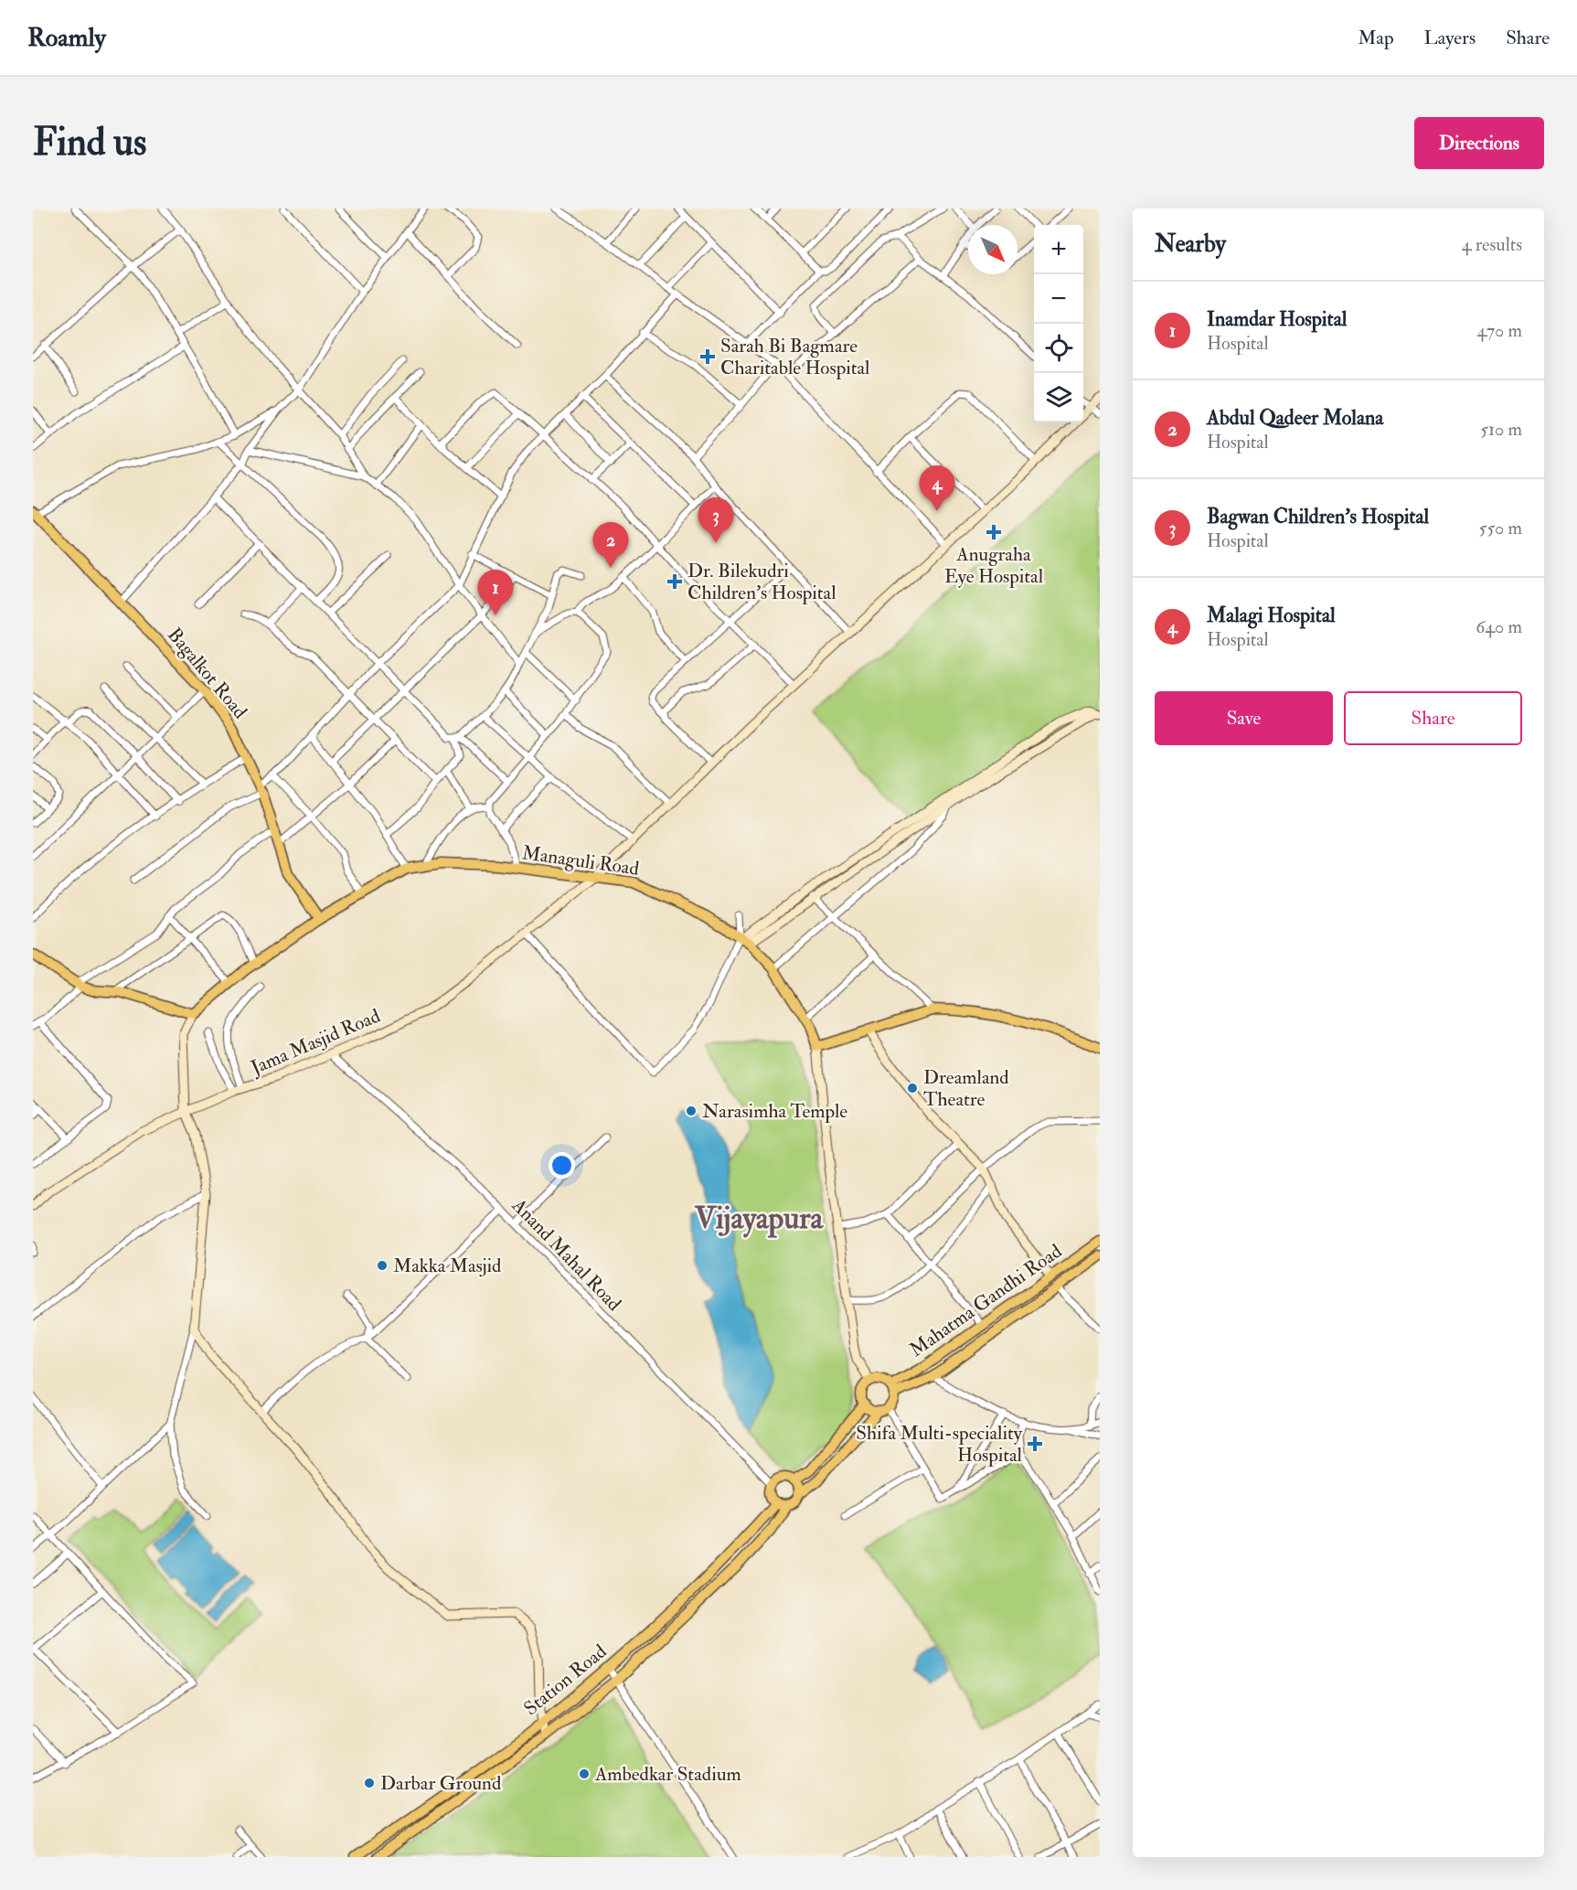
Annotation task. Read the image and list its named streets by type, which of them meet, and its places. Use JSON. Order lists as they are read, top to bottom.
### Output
{
  "streets": {
    "main road": [
      "Bagalkot Road",
      "Managuli Road",
      "Mahatma Gandhi Road",
      "Station Road"
    ],
    "street": ["Jama Masjid Road", "Anand Mahal Road"]
  },
  "crossings": [
    ["Bagalkot Road", "Managuli Road"],
    ["Managuli Road", "Jama Masjid Road"],
    ["Jama Masjid Road", "Anand Mahal Road"],
    ["Anand Mahal Road", "Station Road"]
  ],
  "districts": ["Vijayapura"],
  "places": {
    "health": [
      "Sarah Bi Bagmare Charitable Hospital",
      "Anugraha Eye Hospital",
      "Dr. Bilekudri Children's Hospital",
      "Shifa Multi-speciality Hospital"
    ],
    "other": [
      "Dreamland Theatre",
      "Narasimha Temple",
      "Makka Masjid",
      "Ambedkar Stadium",
      "Darbar Ground"
    ]
  },
  "north": "bottom right",
  "page": {
    "header": "Roamly",
    "nav": ["Map", "Layers", "Share"],
    "buttons": [
      "Directions",
      ["Save", "Share"]
    ],
    "title": "Find us",
    "heading": ["Nearby", "4 results"],
    "map_buttons": ["+", "−"],
    "list": [
      {
        "mark": "1",
        "name": "Inamdar Hospital",
        "note": "Hospital",
        "value": "470 m"
      },
      {
        "mark": "2",
        "name": "Abdul Qadeer Molana",
        "note": "Hospital",
        "value": "510 m"
      },
      {
        "mark": "3",
        "name": "Bagwan Children's Hospital",
        "note": "Hospital",
        "value": "550 m"
      },
      {
        "mark": "4",
        "name": "Malagi Hospital",
        "note": "Hospital",
        "value": "640 m"
      }
    ],
    "pins": [
      "4",
      "3",
      "2",
      "1"
    ]
  }
}
